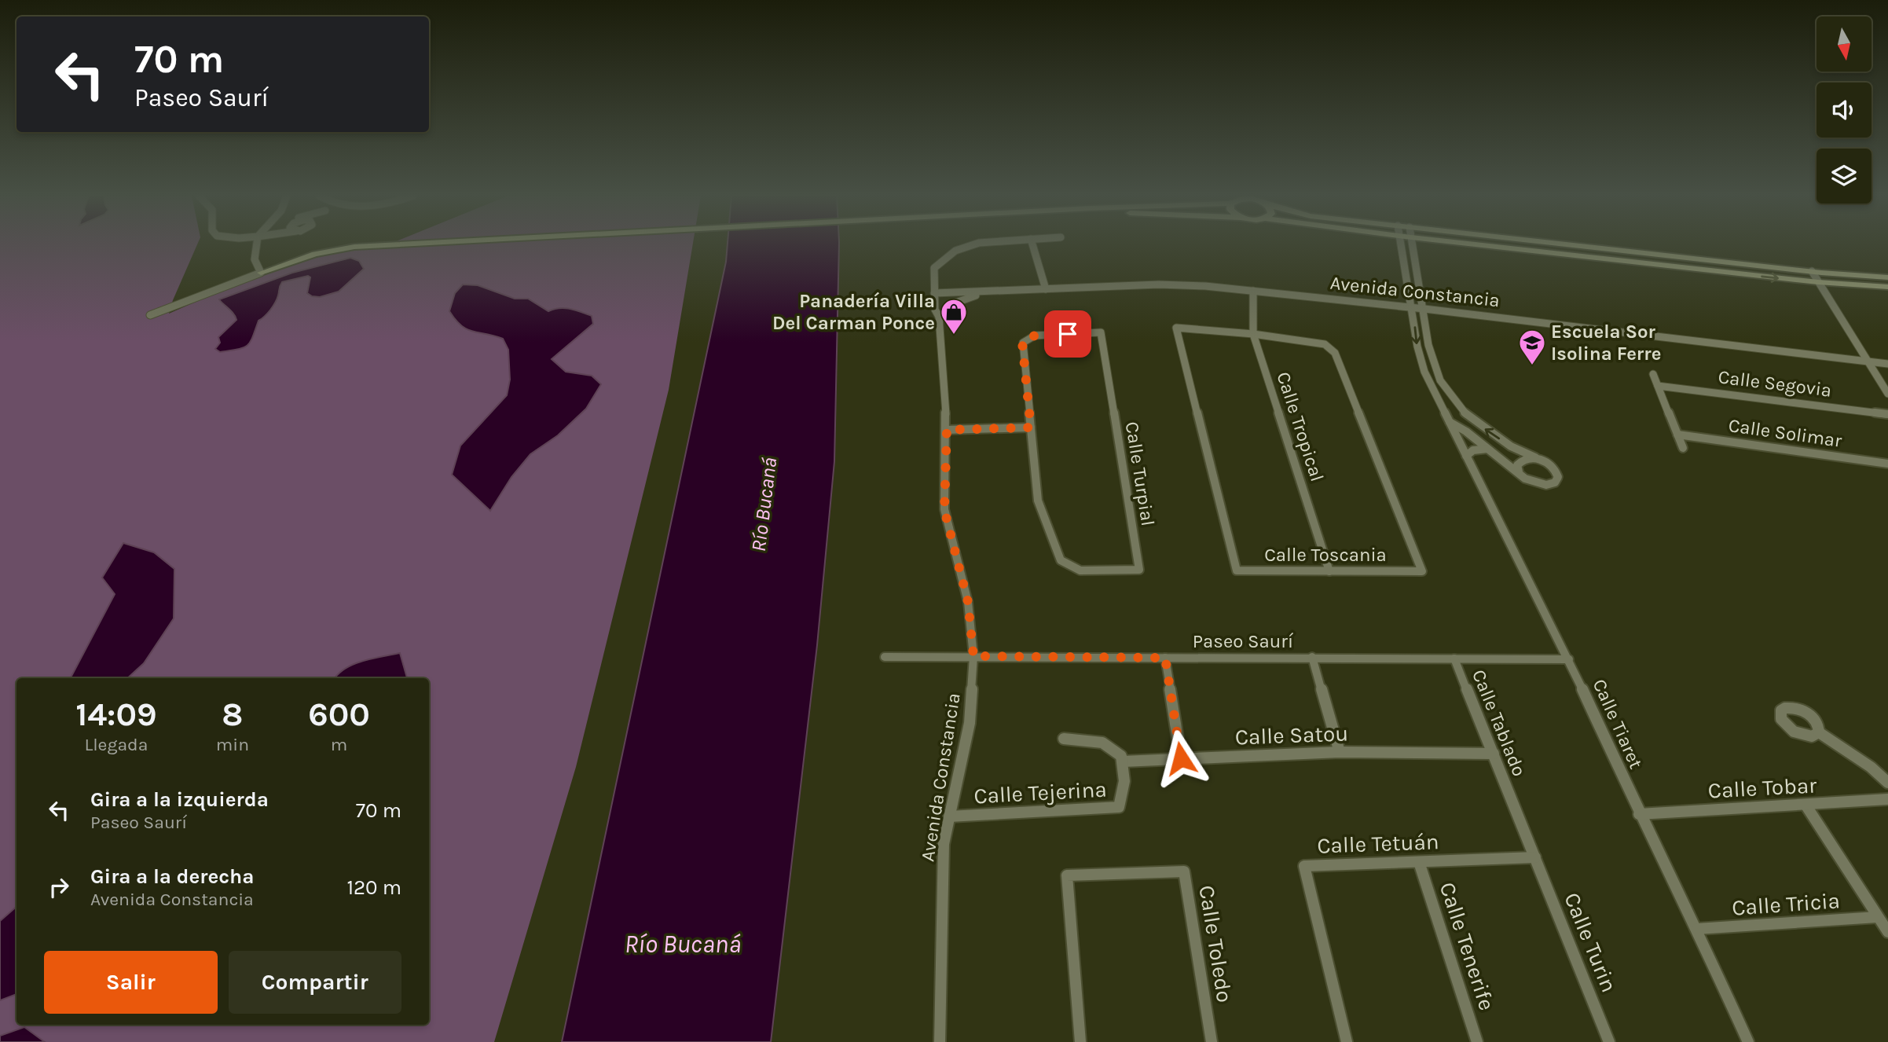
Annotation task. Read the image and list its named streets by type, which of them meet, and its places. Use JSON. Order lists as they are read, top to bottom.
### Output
{
  "streets": {
    "street": [
      "Avenida Constancia",
      "Calle Segovia",
      "Calle Tropical",
      "Calle Solimar",
      "Calle Turpial",
      "Calle Toscania",
      "Paseo Saurí",
      "Calle Tablado",
      "Calle Tiaret",
      "Calle Satou",
      "Calle Tobar",
      "Calle Tejerina",
      "Calle Tetuán",
      "Calle Tricia",
      "Calle Turin",
      "Calle Toledo",
      "Calle Tenerife"
    ]
  },
  "crossings": [
    ["Avenida Constancia", "Calle Tropical"],
    ["Avenida Constancia", "Paseo Saurí"],
    ["Avenida Constancia", "Calle Tiaret"],
    ["Avenida Constancia", "Calle Tejerina"],
    ["Calle Tropical", "Calle Toscania"],
    ["Paseo Saurí", "Calle Tablado"],
    ["Paseo Saurí", "Calle Tiaret"],
    ["Calle Tablado", "Calle Satou"],
    ["Calle Tablado", "Calle Tetuán"],
    ["Calle Tablado", "Calle Turin"],
    ["Calle Tiaret", "Calle Tobar"],
    ["Calle Tiaret", "Calle Tricia"],
    ["Calle Satou", "Calle Tejerina"],
    ["Calle Tetuán", "Calle Turin"],
    ["Calle Tetuán", "Calle Tenerife"]
  ],
  "water": ["Río Bucaná"],
  "places": {
    "shop": ["Panadería Villa Del Carman Ponce"],
    "school or university": ["Escuela Sor Isolina Ferre"]
  },
  "north": "bottom",
  "page": {
    "turn": ["70 m", "Paseo Saurí"],
    "eta": [
      "14:09",
      "Llegada",
      "8",
      "min",
      "600",
      "m"
    ],
    "list": [
      {
        "name": "Gira a la izquierda",
        "note": "Paseo Saurí",
        "value": "70 m"
      },
      {
        "name": "Gira a la derecha",
        "note": "Avenida Constancia",
        "value": "120 m"
      }
    ],
    "buttons": ["Salir", "Compartir"]
  }
}
